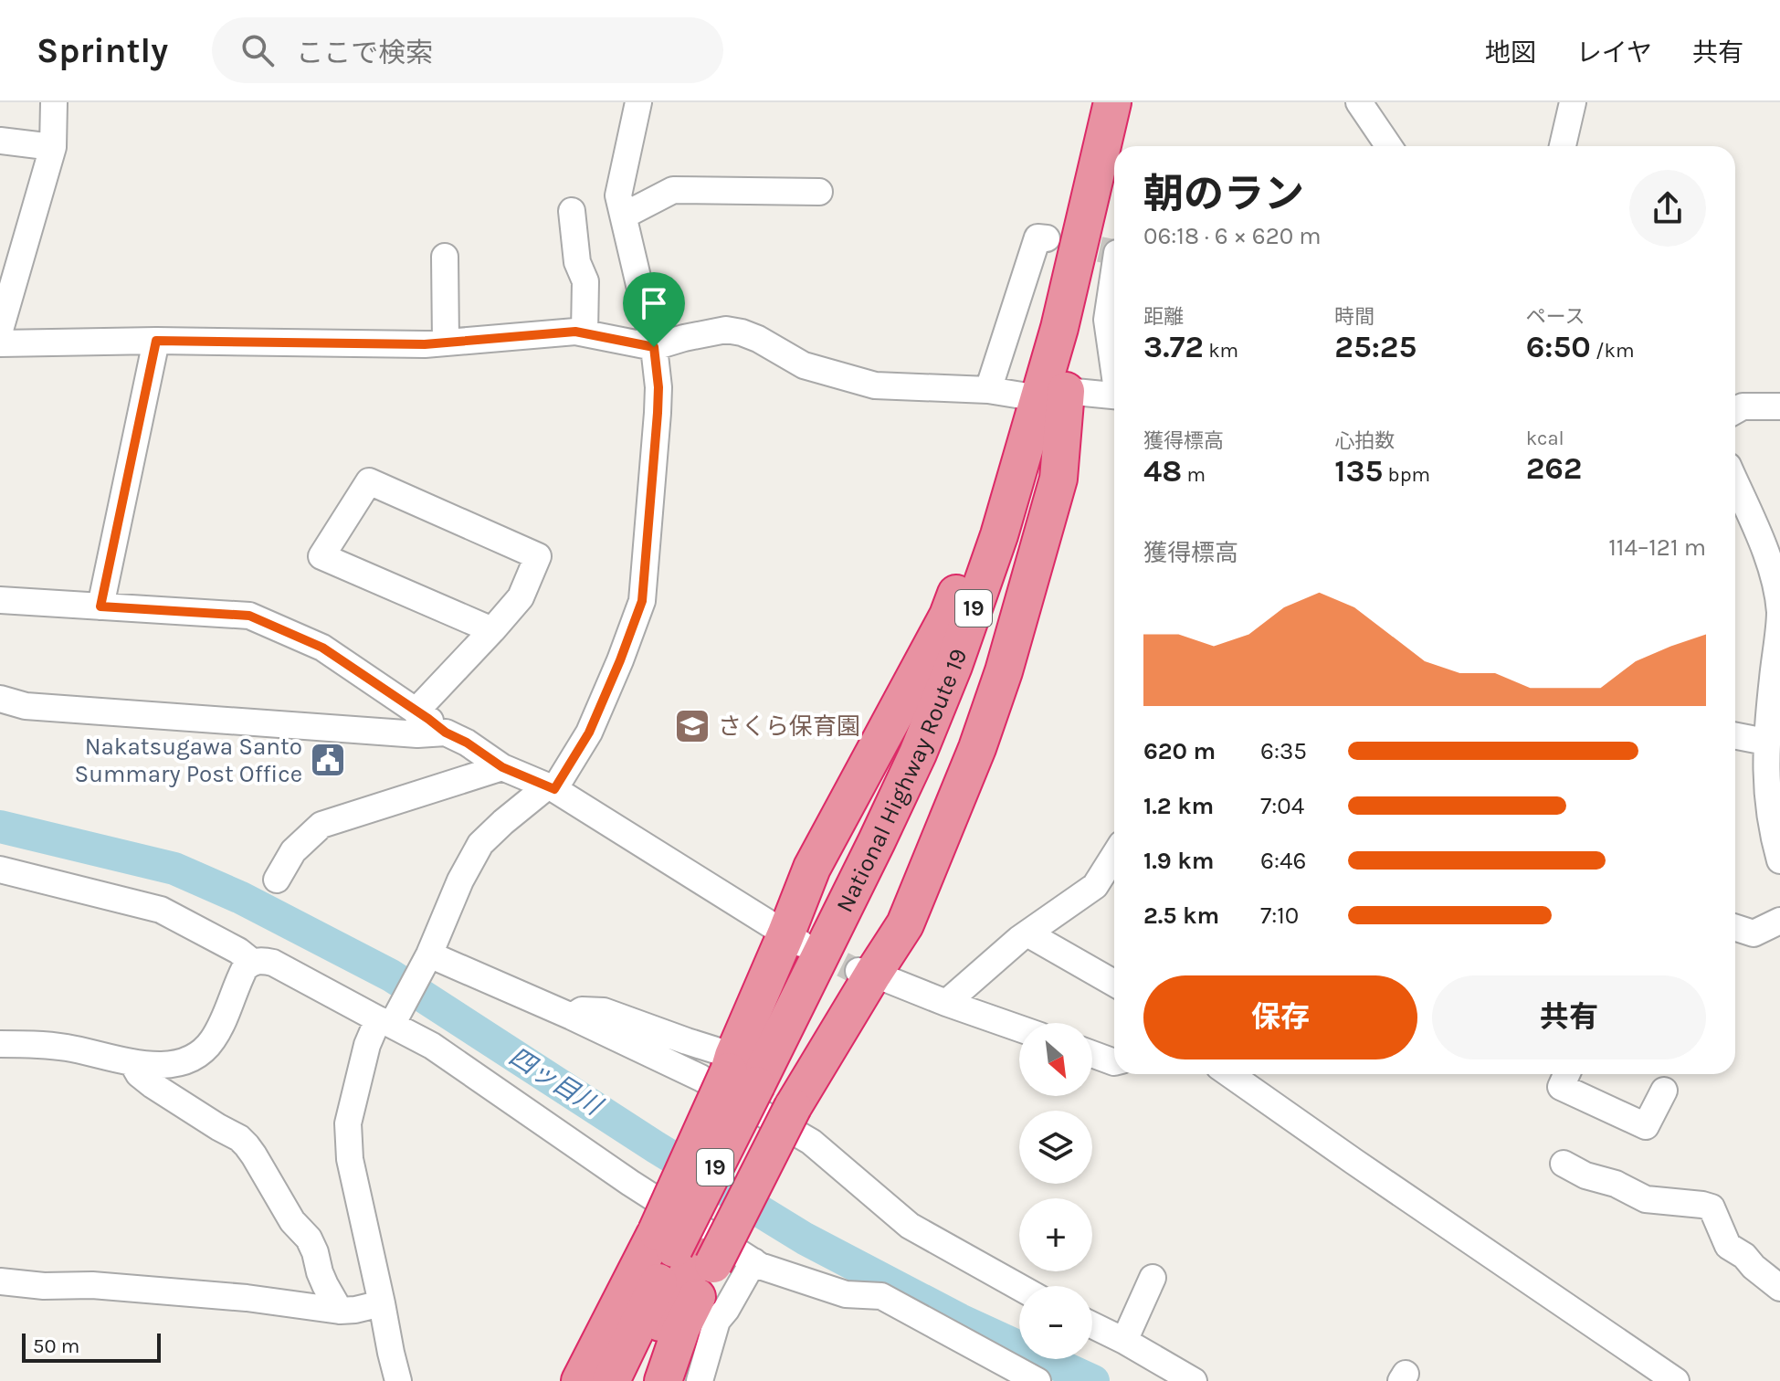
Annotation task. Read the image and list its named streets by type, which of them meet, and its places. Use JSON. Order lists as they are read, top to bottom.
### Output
{
  "streets": {
    "highway": ["19", "National Highway Route 19"]
  },
  "crossings": [
    ["19", "National Highway Route 19"]
  ],
  "water": ["四ッ目川"],
  "places": {
    "school or university": ["さくら保育園"],
    "public building": ["Nakatsugawa Santo Summary Post Office"]
  },
  "scale_bar": "50 m",
  "north": "bottom right",
  "page": {
    "header": "Sprintly",
    "search": "ここで検索",
    "nav": ["地図", "レイヤ", "共有"],
    "heading": ["朝のラン", "06:18 · 6 × 620 m"],
    "stats": [
      ["距離", "3.72 km"],
      ["時間", "25:25"],
      ["ペース", "6:50 /km"],
      ["獲得標高", "48 m"],
      ["心拍数", "135 bpm"],
      ["kcal", "262"]
    ],
    "chart": ["獲得標高", "114–121 m"],
    "list": [
      {
        "name": "620 m",
        "note": "6:35"
      },
      {
        "name": "1.2 km",
        "note": "7:04"
      },
      {
        "name": "1.9 km",
        "note": "6:46"
      },
      {
        "name": "2.5 km",
        "note": "7:10"
      }
    ],
    "buttons": ["保存", "共有"],
    "map_buttons": ["+", "−"],
    "scale": "50 m"
  }
}
